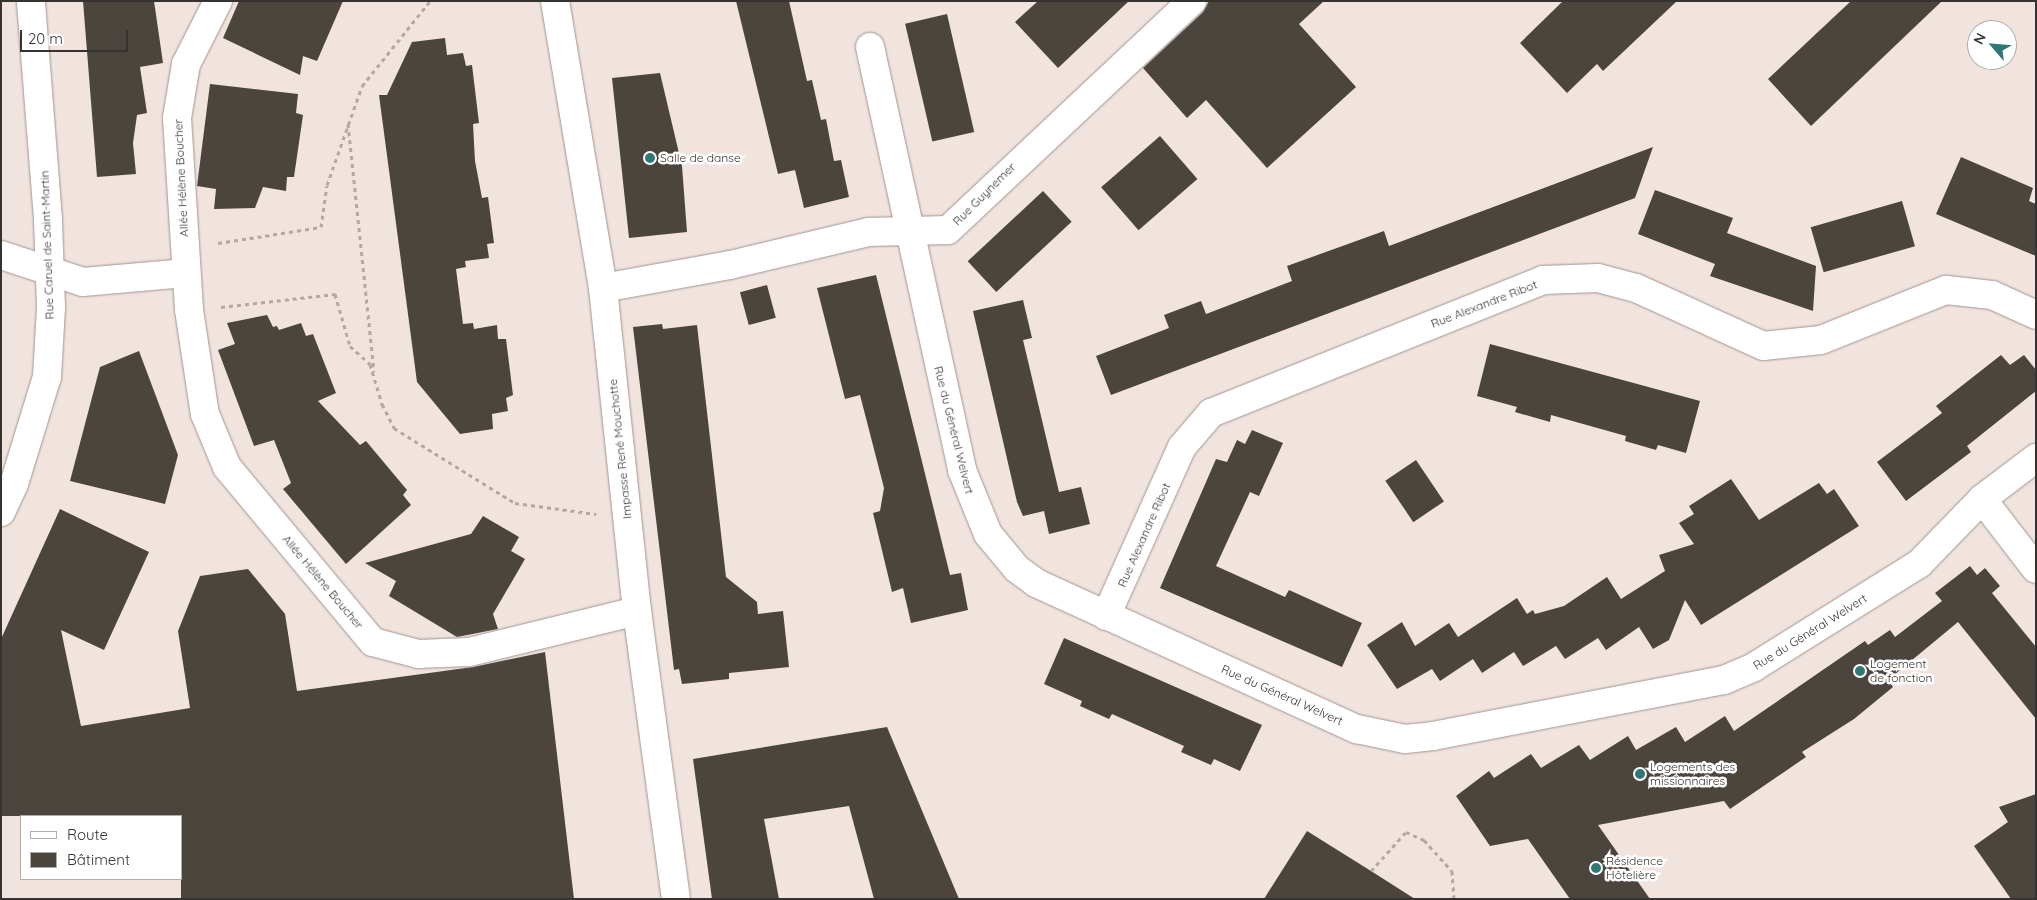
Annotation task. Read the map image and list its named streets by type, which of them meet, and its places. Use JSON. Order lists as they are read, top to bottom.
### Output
{
  "streets": {
    "street": [
      "Allée Hélène Boucher",
      "Rue Guynemer",
      "Rue Caruel de Saint-Martin",
      "Rue Alexandre Ribot",
      "Rue du Général Welvert",
      "Impasse René Mouchotte"
    ]
  },
  "crossings": [
    ["Allée Hélène Boucher", "Impasse René Mouchotte"],
    ["Rue Guynemer", "Rue du Général Welvert"],
    ["Rue Guynemer", "Impasse René Mouchotte"],
    ["Rue Alexandre Ribot", "Rue du Général Welvert"]
  ],
  "places": [
    "Salle de danse",
    "Logement de fonction",
    "Logements des missionnaires",
    "Résidence Hôtelière"
  ],
  "legend": ["Route", "Bâtiment"],
  "scale_bar": "20 m",
  "north": "top left"
}
